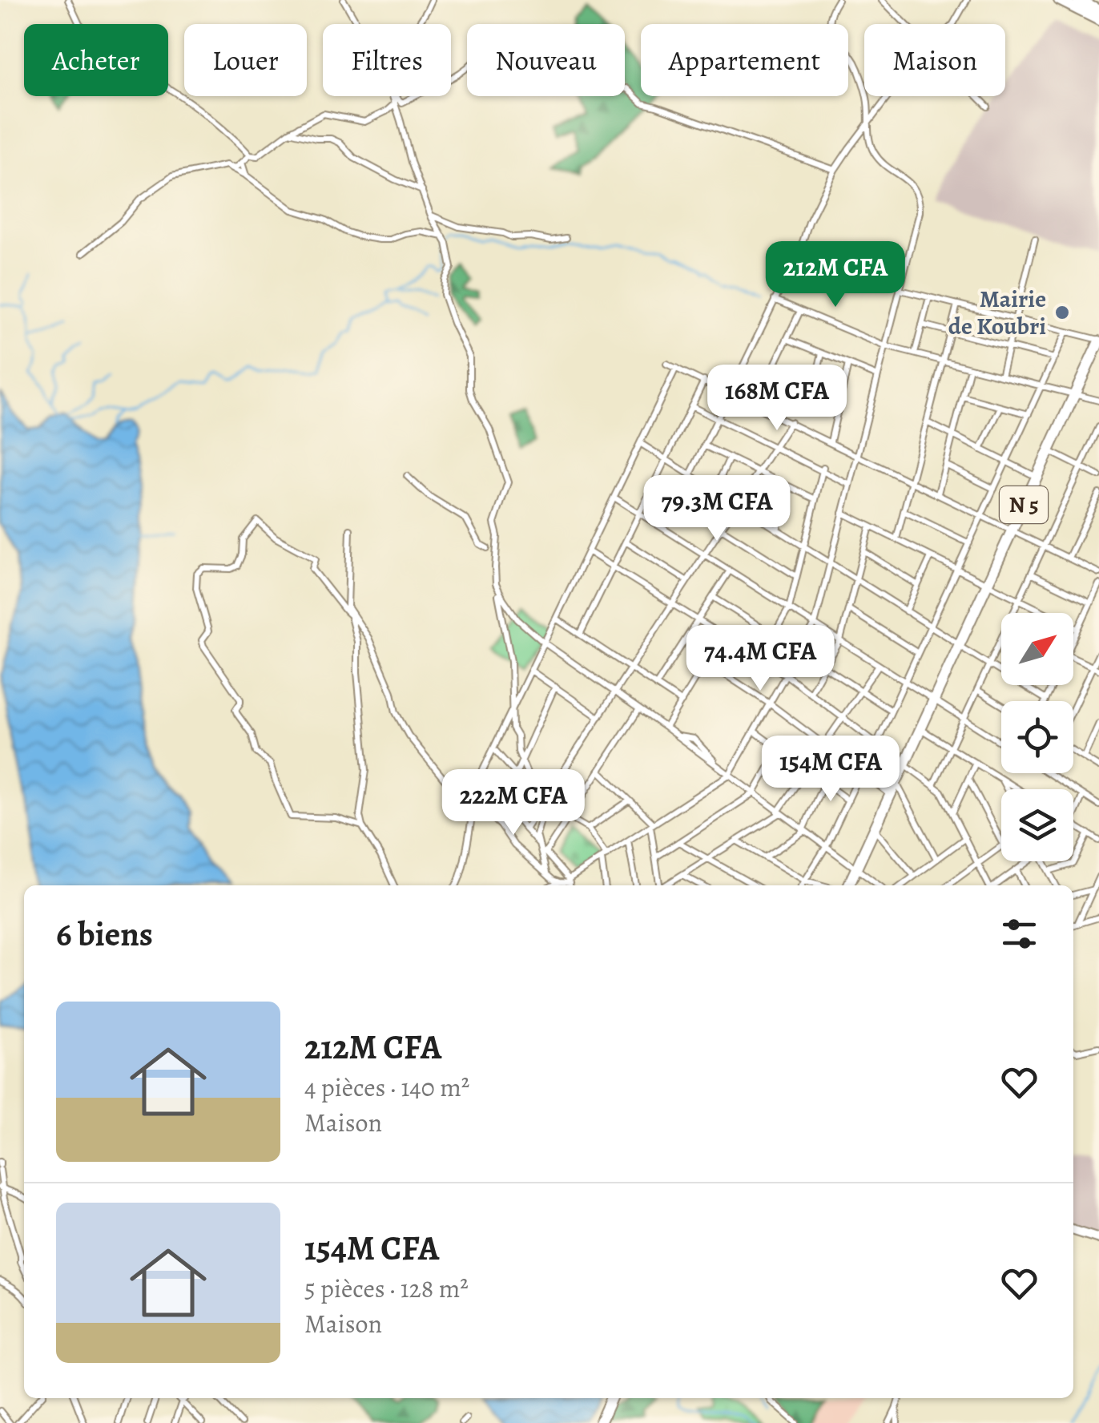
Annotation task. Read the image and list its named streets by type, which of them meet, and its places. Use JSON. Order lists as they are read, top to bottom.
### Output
{
  "streets": {
    "highway": ["N 5"]
  },
  "places": ["Mairie de Koubri"],
  "north": "top right",
  "page": {
    "chip": [
      "Acheter",
      "Louer",
      "Filtres",
      "Nouveau",
      "Appartement",
      "Maison"
    ],
    "price": [
      "212M CFA",
      "168M CFA",
      "79.3M CFA",
      "74.4M CFA",
      "154M CFA",
      "222M CFA"
    ],
    "heading": "6 biens",
    "list": [
      {
        "name": "212M CFA",
        "note": "4 pièces · 140 m² · Maison"
      },
      {
        "name": "154M CFA",
        "note": "5 pièces · 128 m² · Maison"
      }
    ]
  }
}
